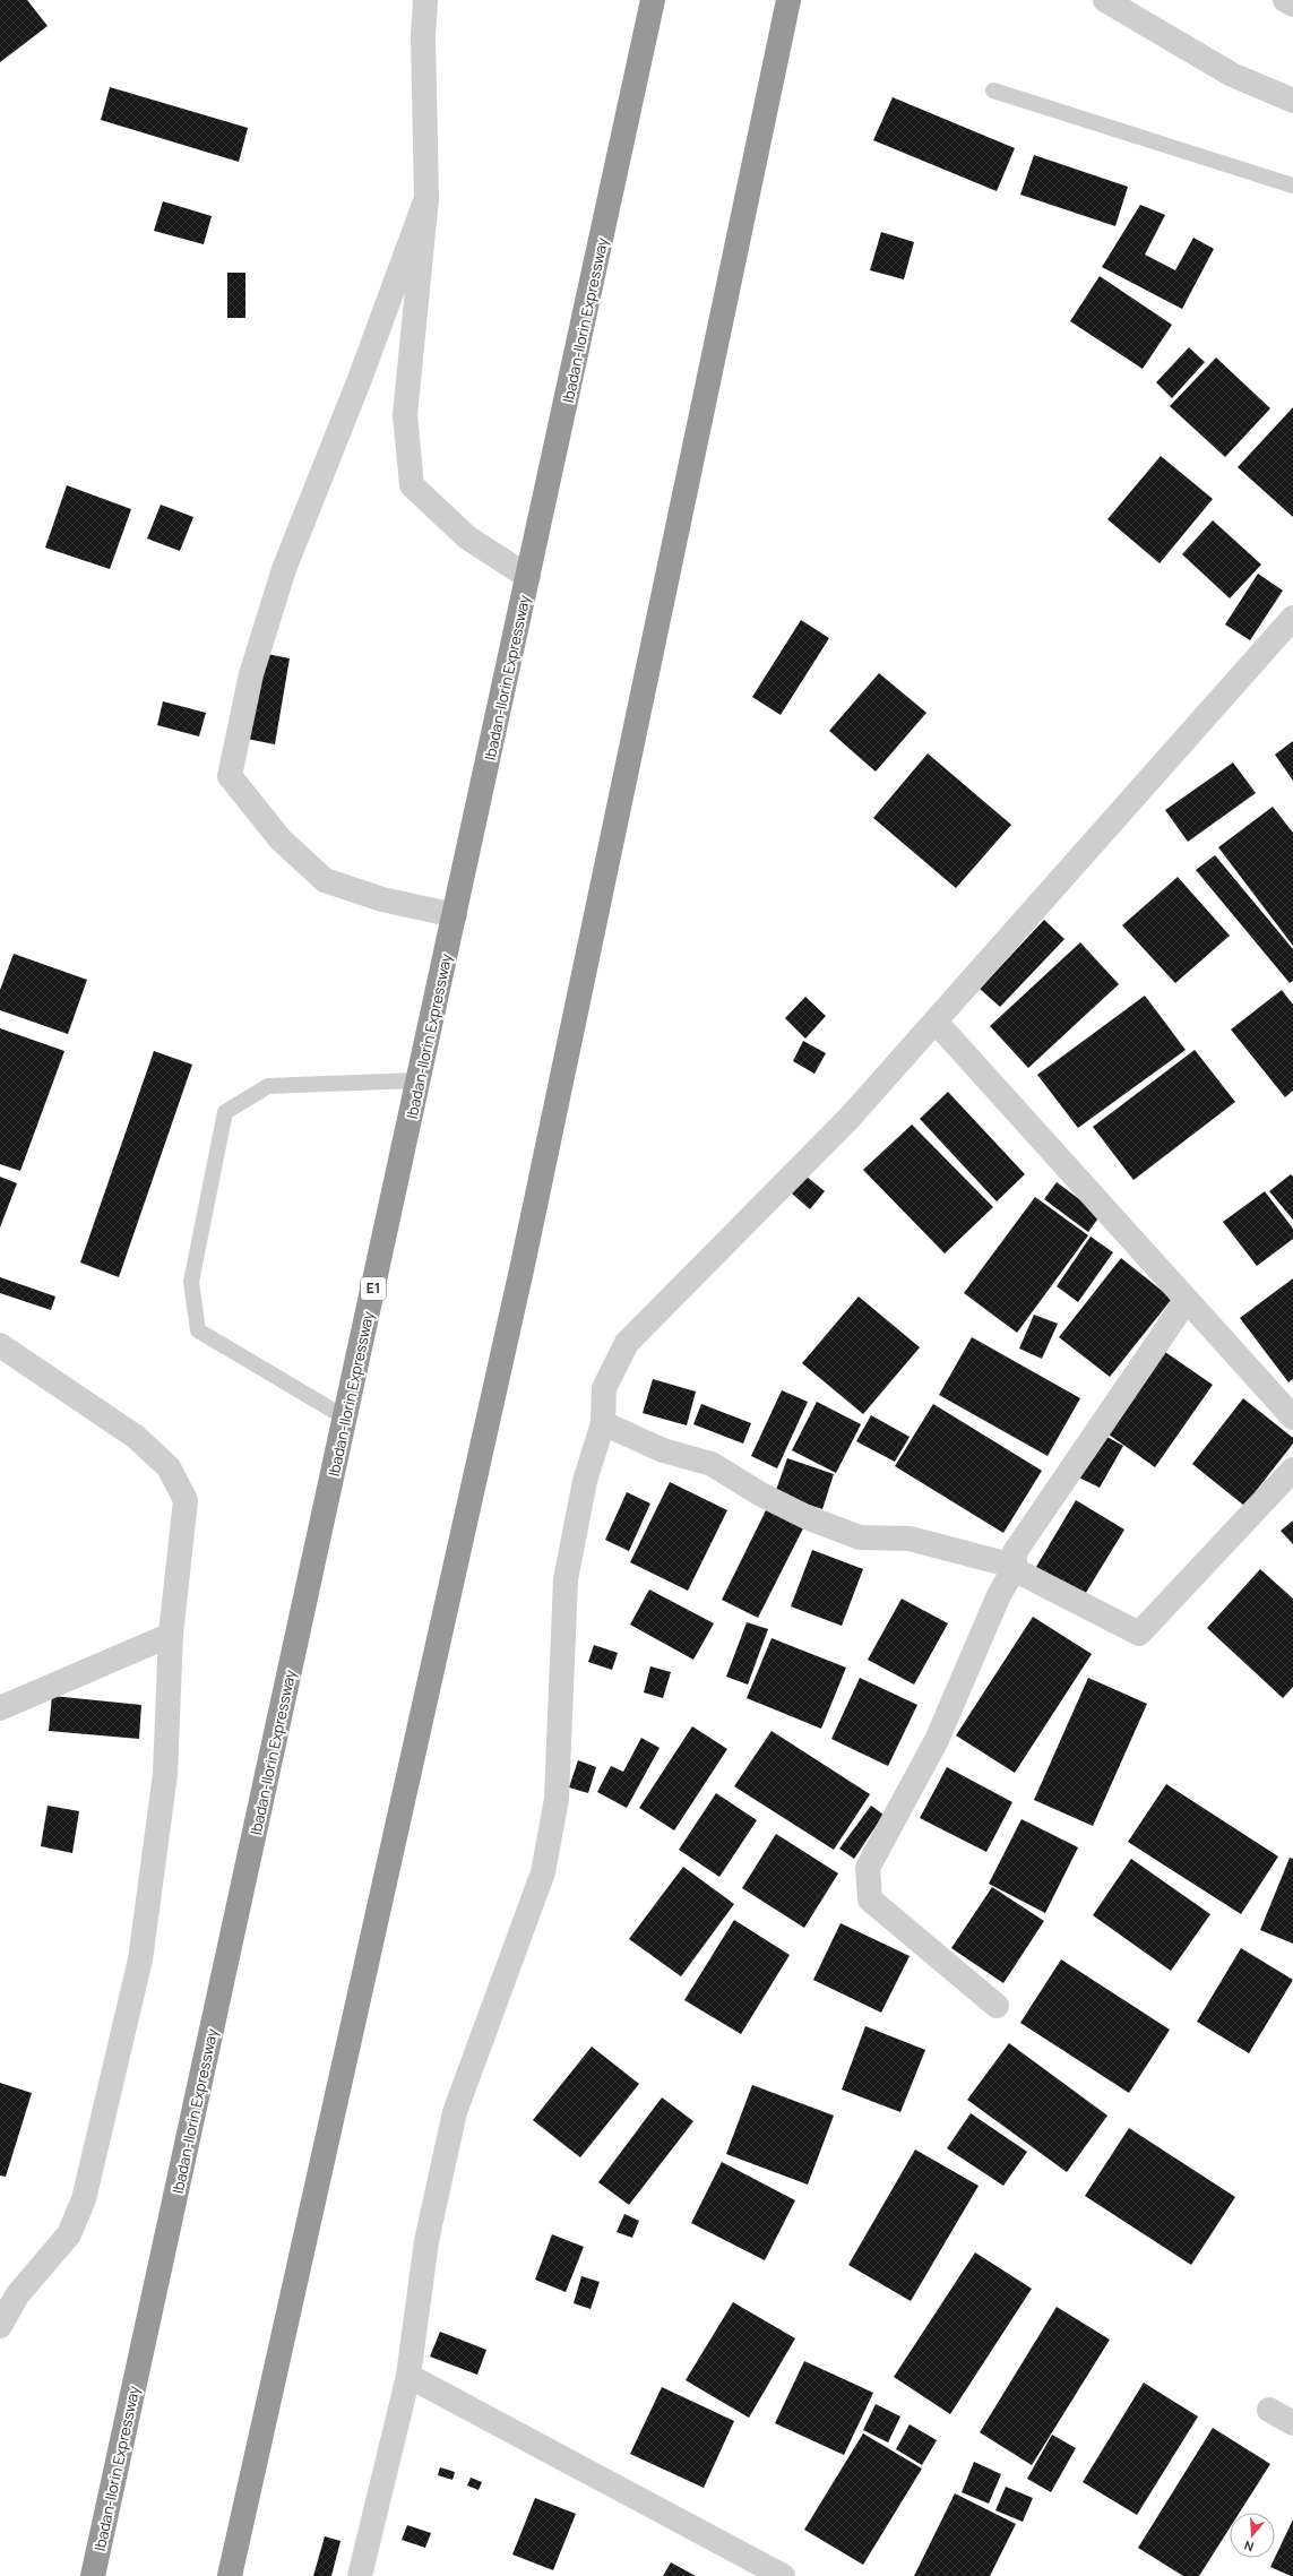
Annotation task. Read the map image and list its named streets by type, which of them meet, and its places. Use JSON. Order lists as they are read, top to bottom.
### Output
{
  "streets": {
    "highway": ["Ibadan-Ilorin Expressway", "E1"]
  },
  "north": "bottom"
}
